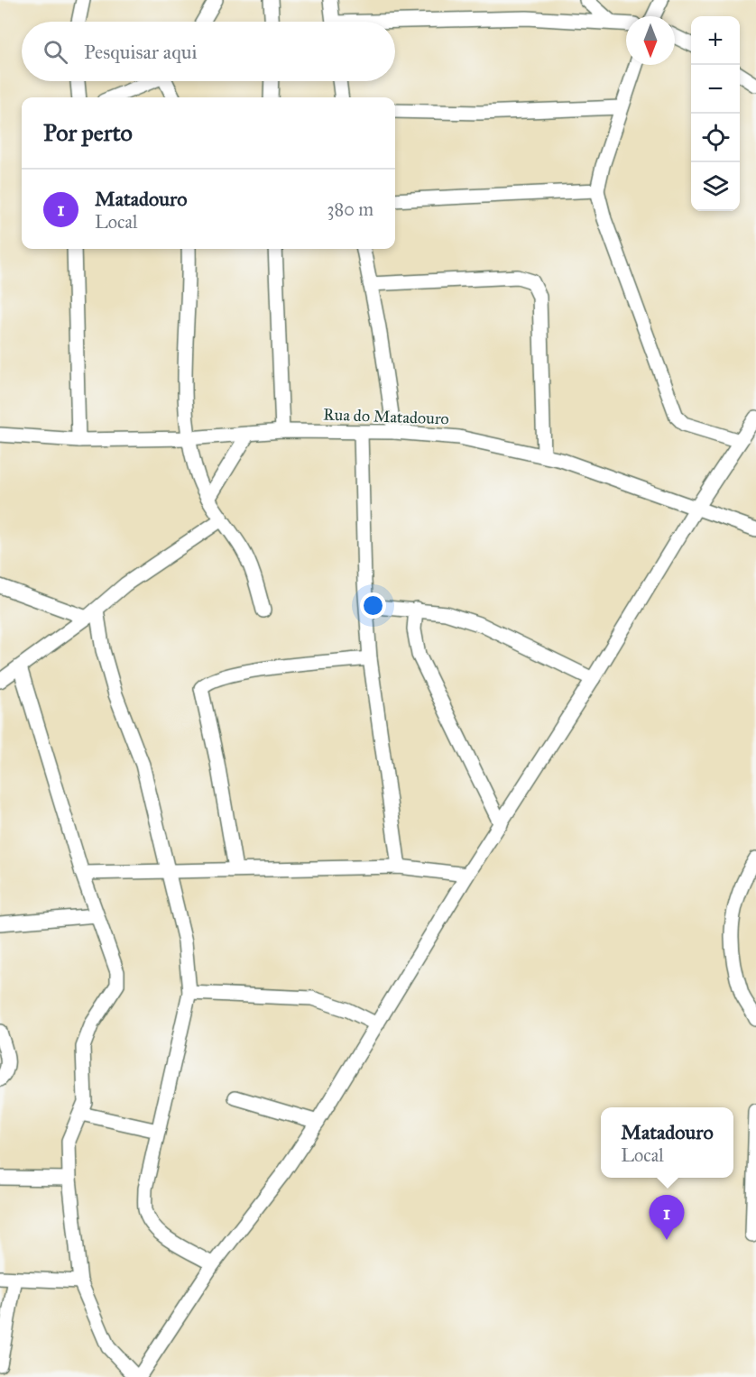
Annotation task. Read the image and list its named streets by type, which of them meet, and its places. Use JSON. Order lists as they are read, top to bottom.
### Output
{
  "streets": {
    "street": ["Rua do Matadouro"]
  },
  "north": "bottom",
  "page": {
    "map_buttons": ["+", "−"],
    "search": "Pesquisar aqui",
    "heading": "Por perto",
    "list": [
      {
        "mark": "1",
        "name": "Matadouro",
        "note": "Local",
        "value": "380 m"
      }
    ],
    "popup": ["Matadouro", "Local"],
    "pins": "1"
  }
}
